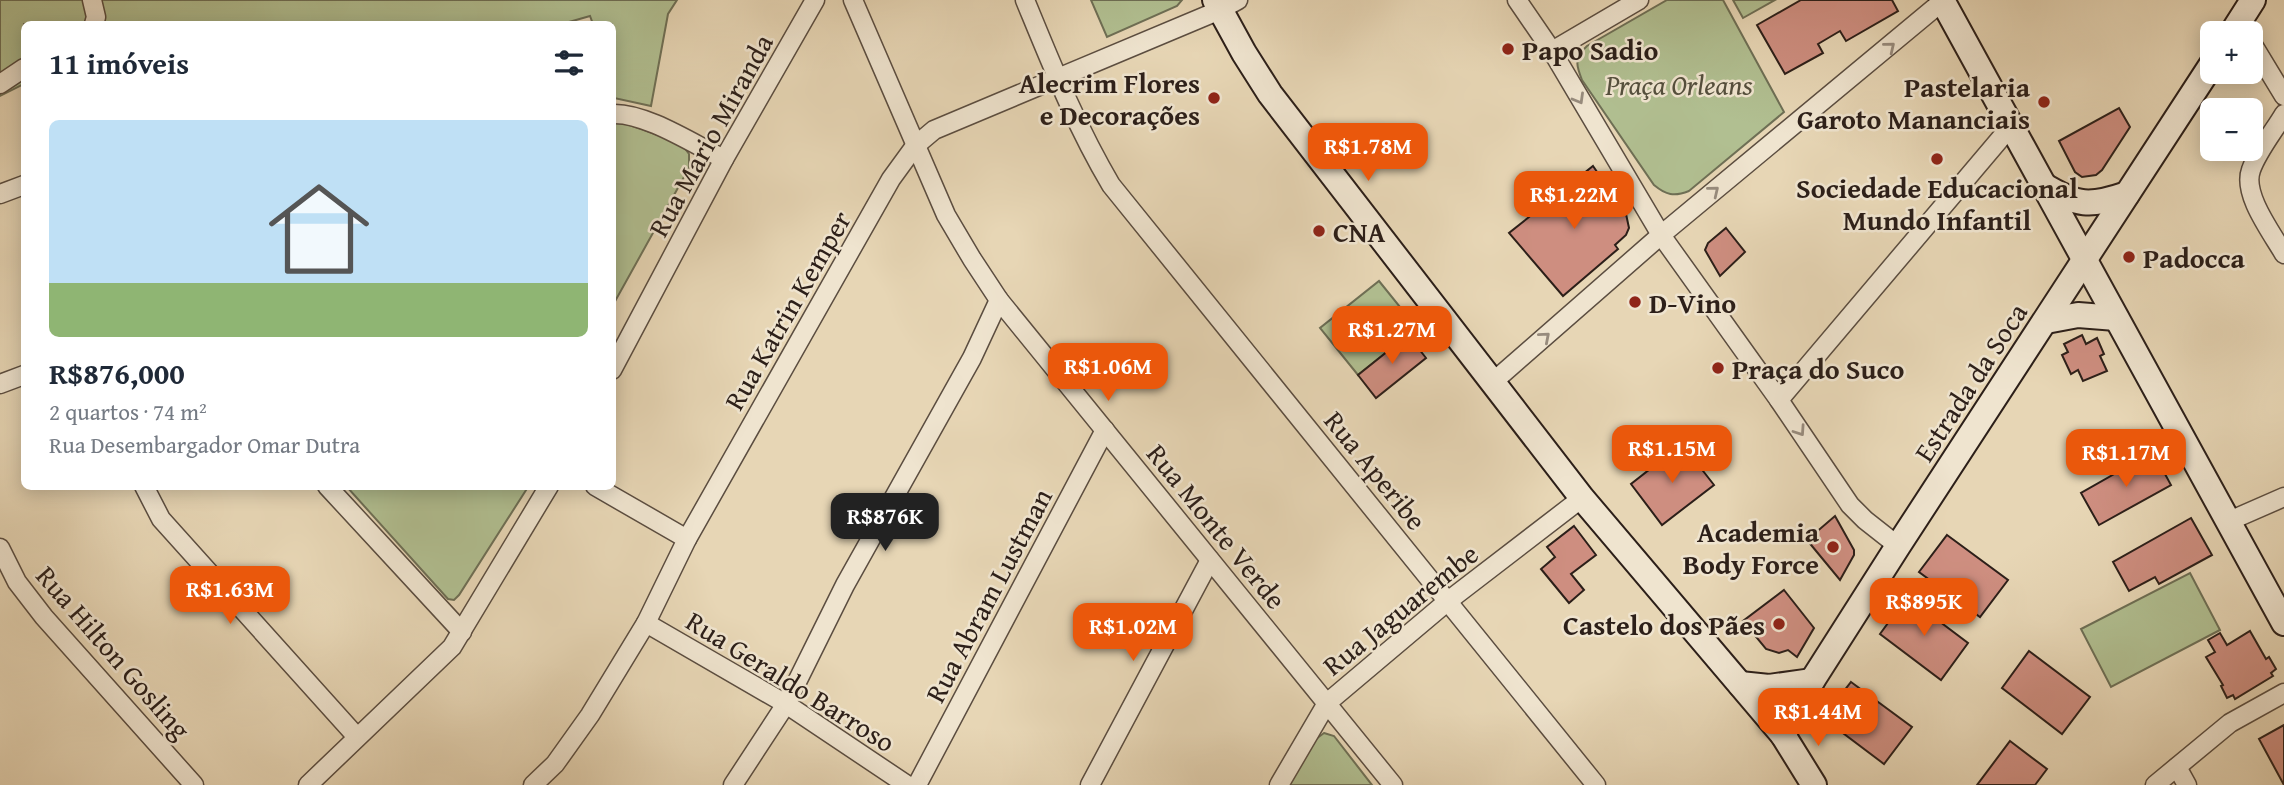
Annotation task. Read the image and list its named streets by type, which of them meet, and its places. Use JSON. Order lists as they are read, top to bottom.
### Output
{
  "streets": {
    "street": [
      "Rua Mario Miranda",
      "Rua Katrin Kemper",
      "Estrada da Soca",
      "Rua Aperibe",
      "Rua Monte Verde",
      "Rua Abram Lustman",
      "Rua Jaguarembe",
      "Rua Hilton Gosling",
      "Rua Geraldo Barroso"
    ]
  },
  "crossings": [
    ["Rua Katrin Kemper", "Rua Aperibe"],
    ["Rua Katrin Kemper", "Rua Monte Verde"],
    ["Rua Katrin Kemper", "Rua Geraldo Barroso"],
    ["Rua Aperibe", "Rua Jaguarembe"],
    ["Rua Monte Verde", "Rua Abram Lustman"],
    ["Rua Monte Verde", "Rua Jaguarembe"]
  ],
  "parks": ["Praça Orleans"],
  "places": [
    "Papo Sadio",
    "Alecrim Flores e Decorações",
    "Pastelaria Garoto Mananciais",
    "Sociedade Educacional Mundo Infantil",
    "CNA",
    "Padocca",
    "D-Vino",
    "Praça do Suco",
    "Academia Body Force",
    "Castelo dos Pães"
  ],
  "page": {
    "map_buttons": ["+", "−"],
    "heading": "11 imóveis",
    "list": [
      {
        "name": "R$876,000",
        "note": "2 quartos · 74 m² · Rua Desembargador Omar Dutra"
      }
    ],
    "price": [
      "R$1.78M",
      "R$1.22M",
      "R$1.27M",
      "R$1.06M",
      "R$1.15M",
      "R$1.17M",
      "R$876K",
      "R$1.63M",
      "R$895K",
      "R$1.02M",
      "R$1.44M"
    ]
  }
}
